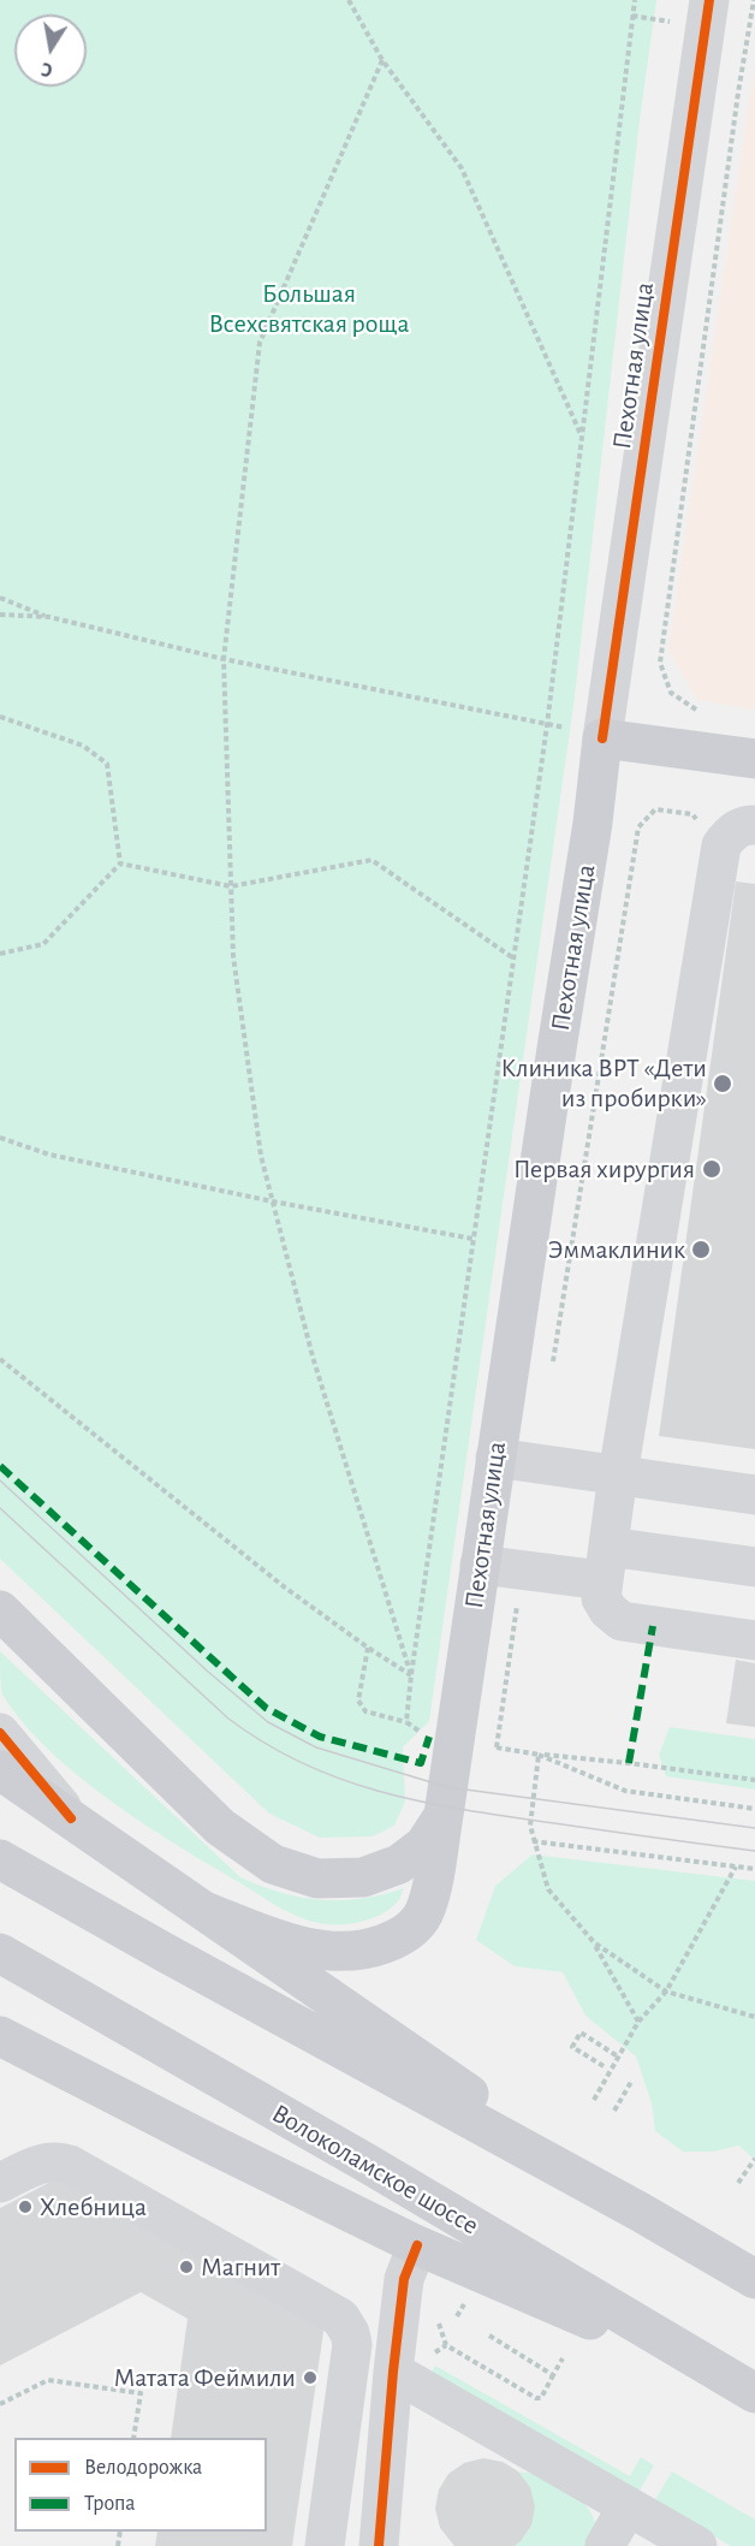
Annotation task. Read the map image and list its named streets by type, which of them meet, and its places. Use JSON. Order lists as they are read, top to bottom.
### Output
{
  "streets": {
    "main road": ["Пехотная улица", "Волоколамское шоссе"]
  },
  "parks": ["Большая Всехсвятская роща"],
  "places": [
    "Клиника ВРТ «Дети из пробирки»",
    "Первая хирургия",
    "Эммаклиник",
    "Хлебница",
    "Магнит",
    "Матата Феймили"
  ],
  "legend": ["Велодорожка", "Тропа"],
  "north": "bottom"
}
